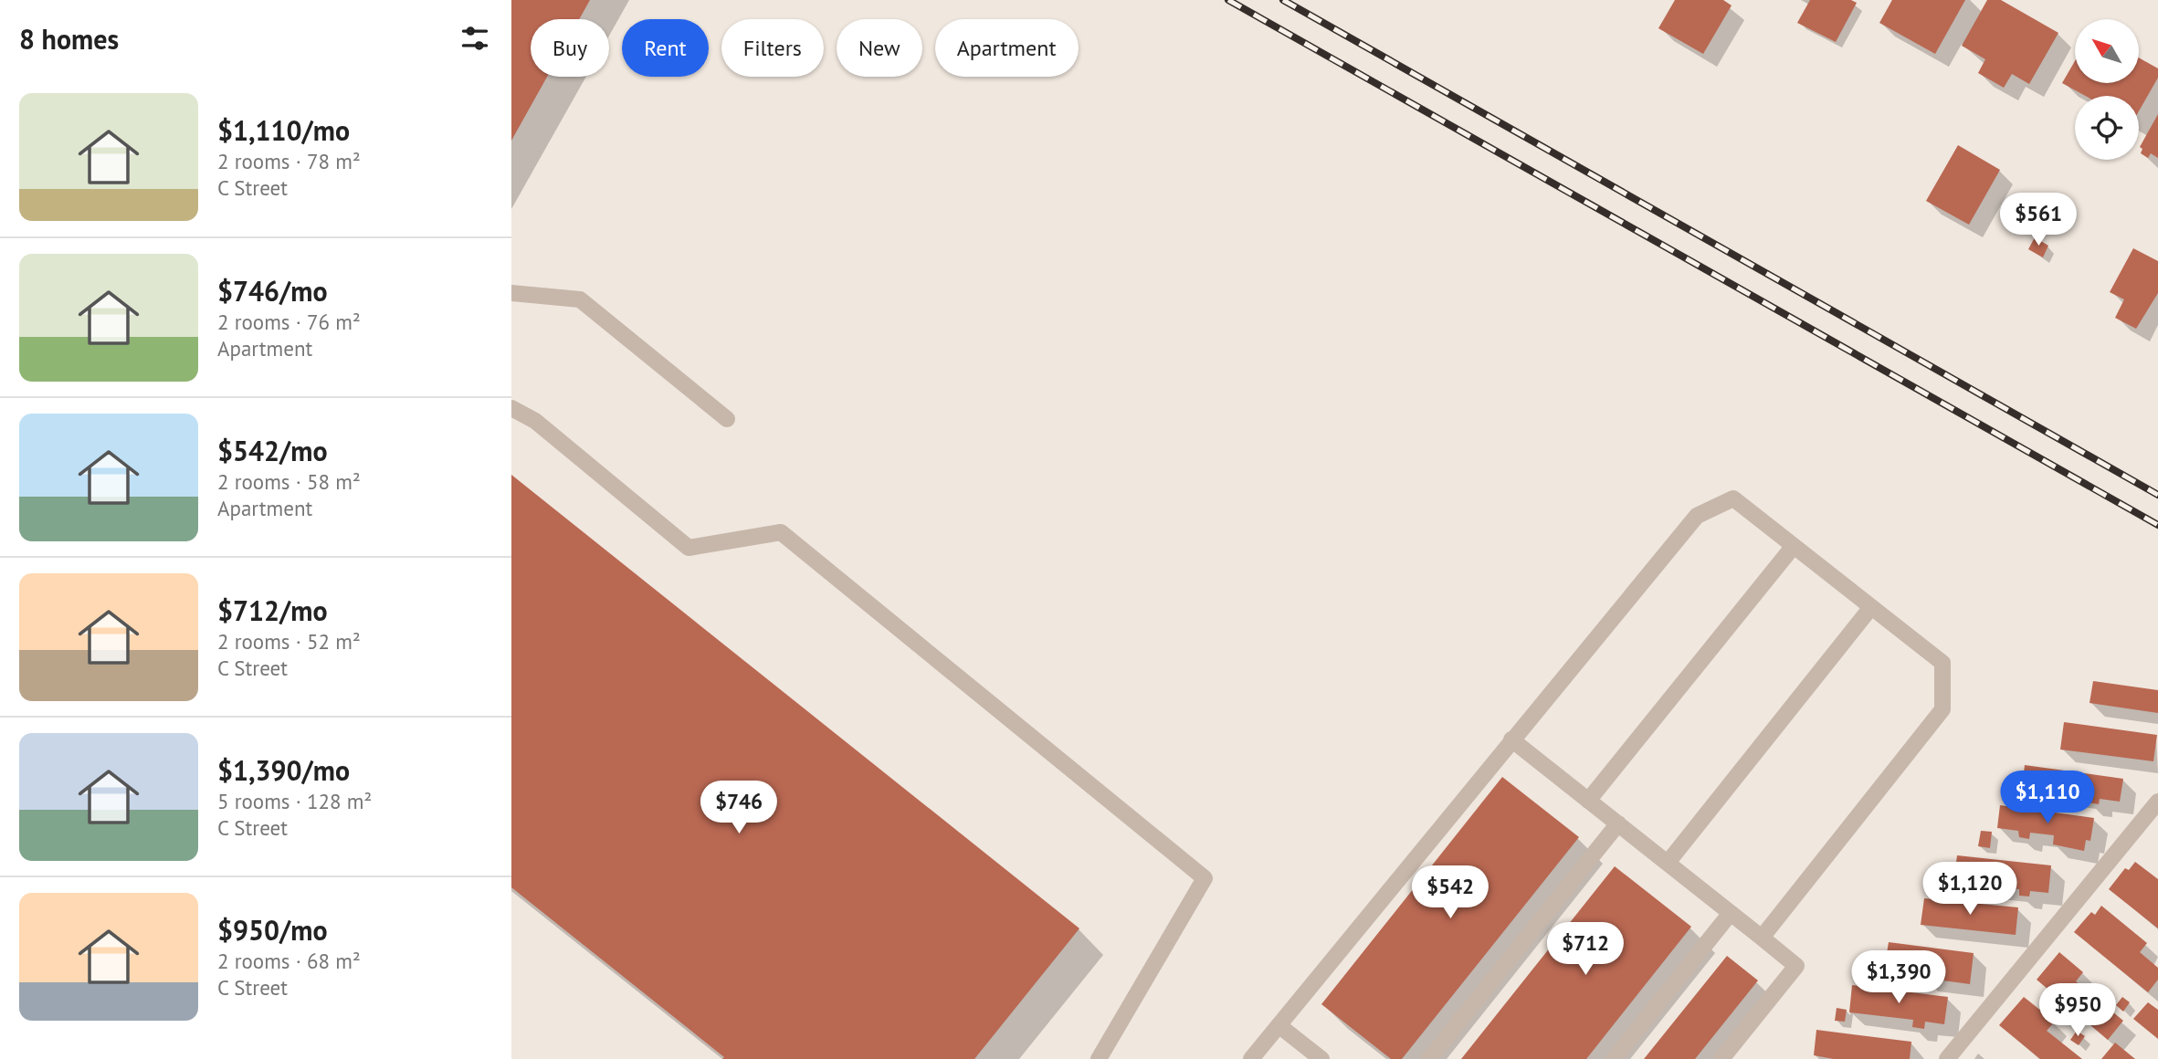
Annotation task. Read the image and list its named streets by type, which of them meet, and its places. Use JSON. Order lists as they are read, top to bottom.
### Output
{
  "north": "top left",
  "page": {
    "heading": "8 homes",
    "chip": [
      "Buy",
      "Rent",
      "Filters",
      "New",
      "Apartment"
    ],
    "list": [
      {
        "name": "$1,110/mo",
        "note": "2 rooms · 78 m² · C Street"
      },
      {
        "name": "$746/mo",
        "note": "2 rooms · 76 m² · Apartment"
      },
      {
        "name": "$542/mo",
        "note": "2 rooms · 58 m² · Apartment"
      },
      {
        "name": "$712/mo",
        "note": "2 rooms · 52 m² · C Street"
      },
      {
        "name": "$1,390/mo",
        "note": "5 rooms · 128 m² · C Street"
      },
      {
        "name": "$950/mo",
        "note": "2 rooms · 68 m² · C Street"
      }
    ],
    "price": [
      "$561",
      "$1,110",
      "$746",
      "$1,120",
      "$542",
      "$712",
      "$1,390",
      "$950"
    ]
  }
}
